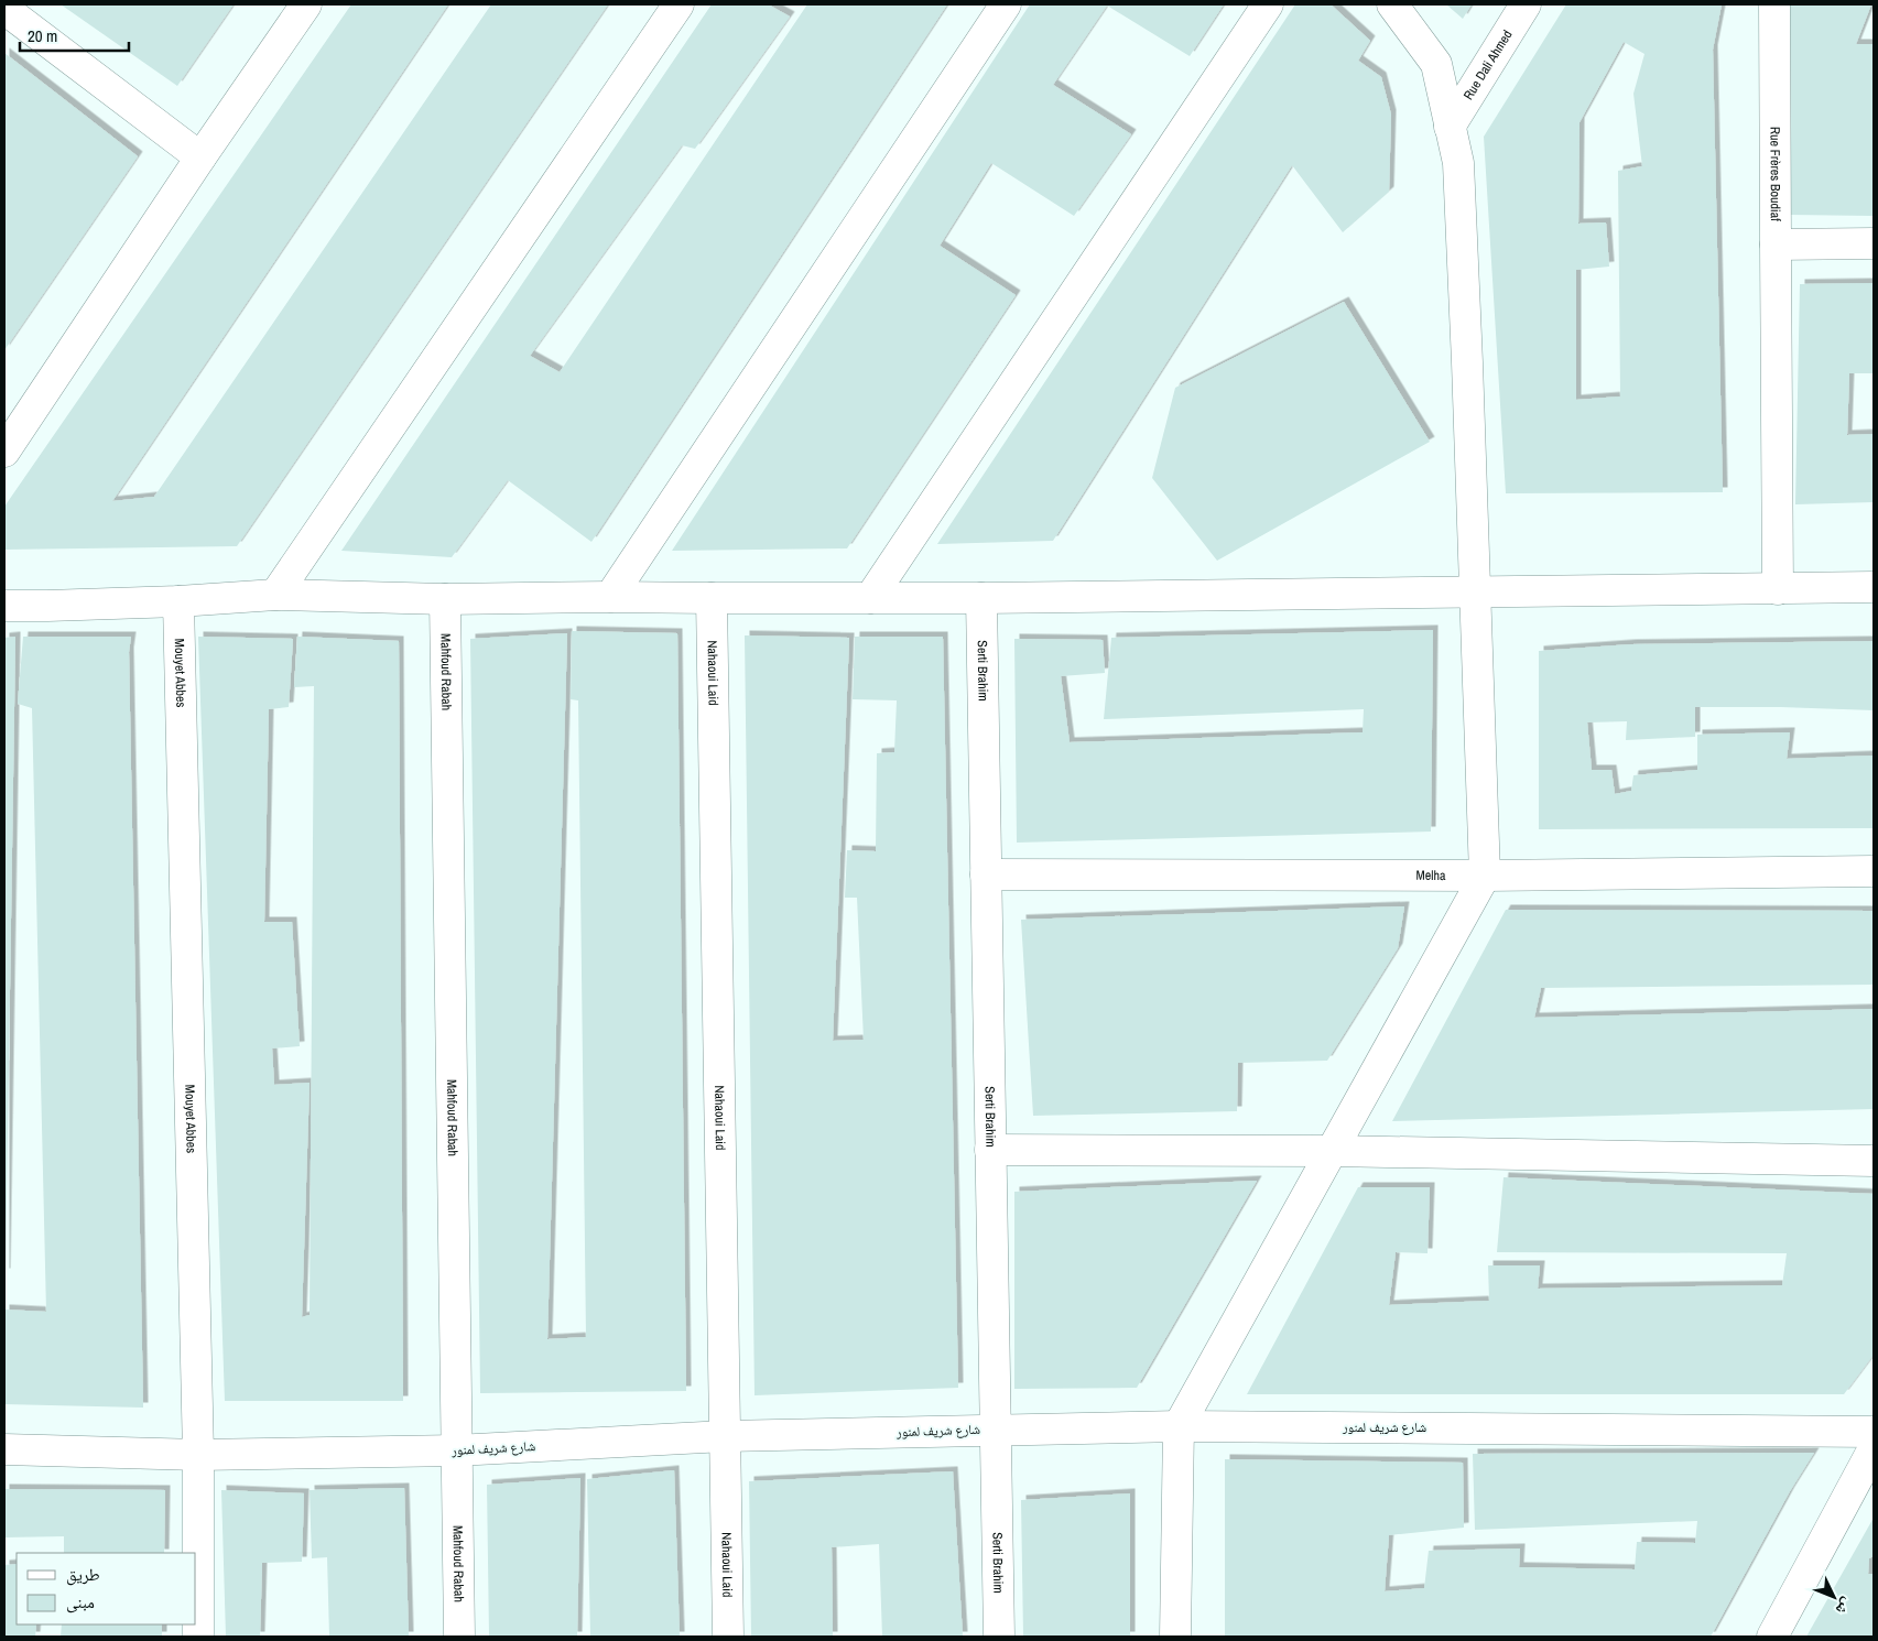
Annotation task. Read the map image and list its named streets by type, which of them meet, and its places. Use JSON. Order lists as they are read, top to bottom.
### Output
{
  "streets": {
    "street": [
      "Rue Dali Ahmed",
      "Rue Frères Boudiaf",
      "Mahfoud Rabah",
      "Nahaoui Laid",
      "Serti Brahim",
      "Mouyet Abbes",
      "Melha",
      "شارع شريف لمنور"
    ]
  },
  "crossings": [
    ["Mahfoud Rabah", "شارع شريف لمنور"],
    ["Nahaoui Laid", "شارع شريف لمنور"],
    ["Serti Brahim", "Melha"],
    ["Serti Brahim", "شارع شريف لمنور"],
    ["Mouyet Abbes", "شارع شريف لمنور"]
  ],
  "legend": ["طريق", "مبنى"],
  "scale_bar": "20 m",
  "north": "bottom right"
}
